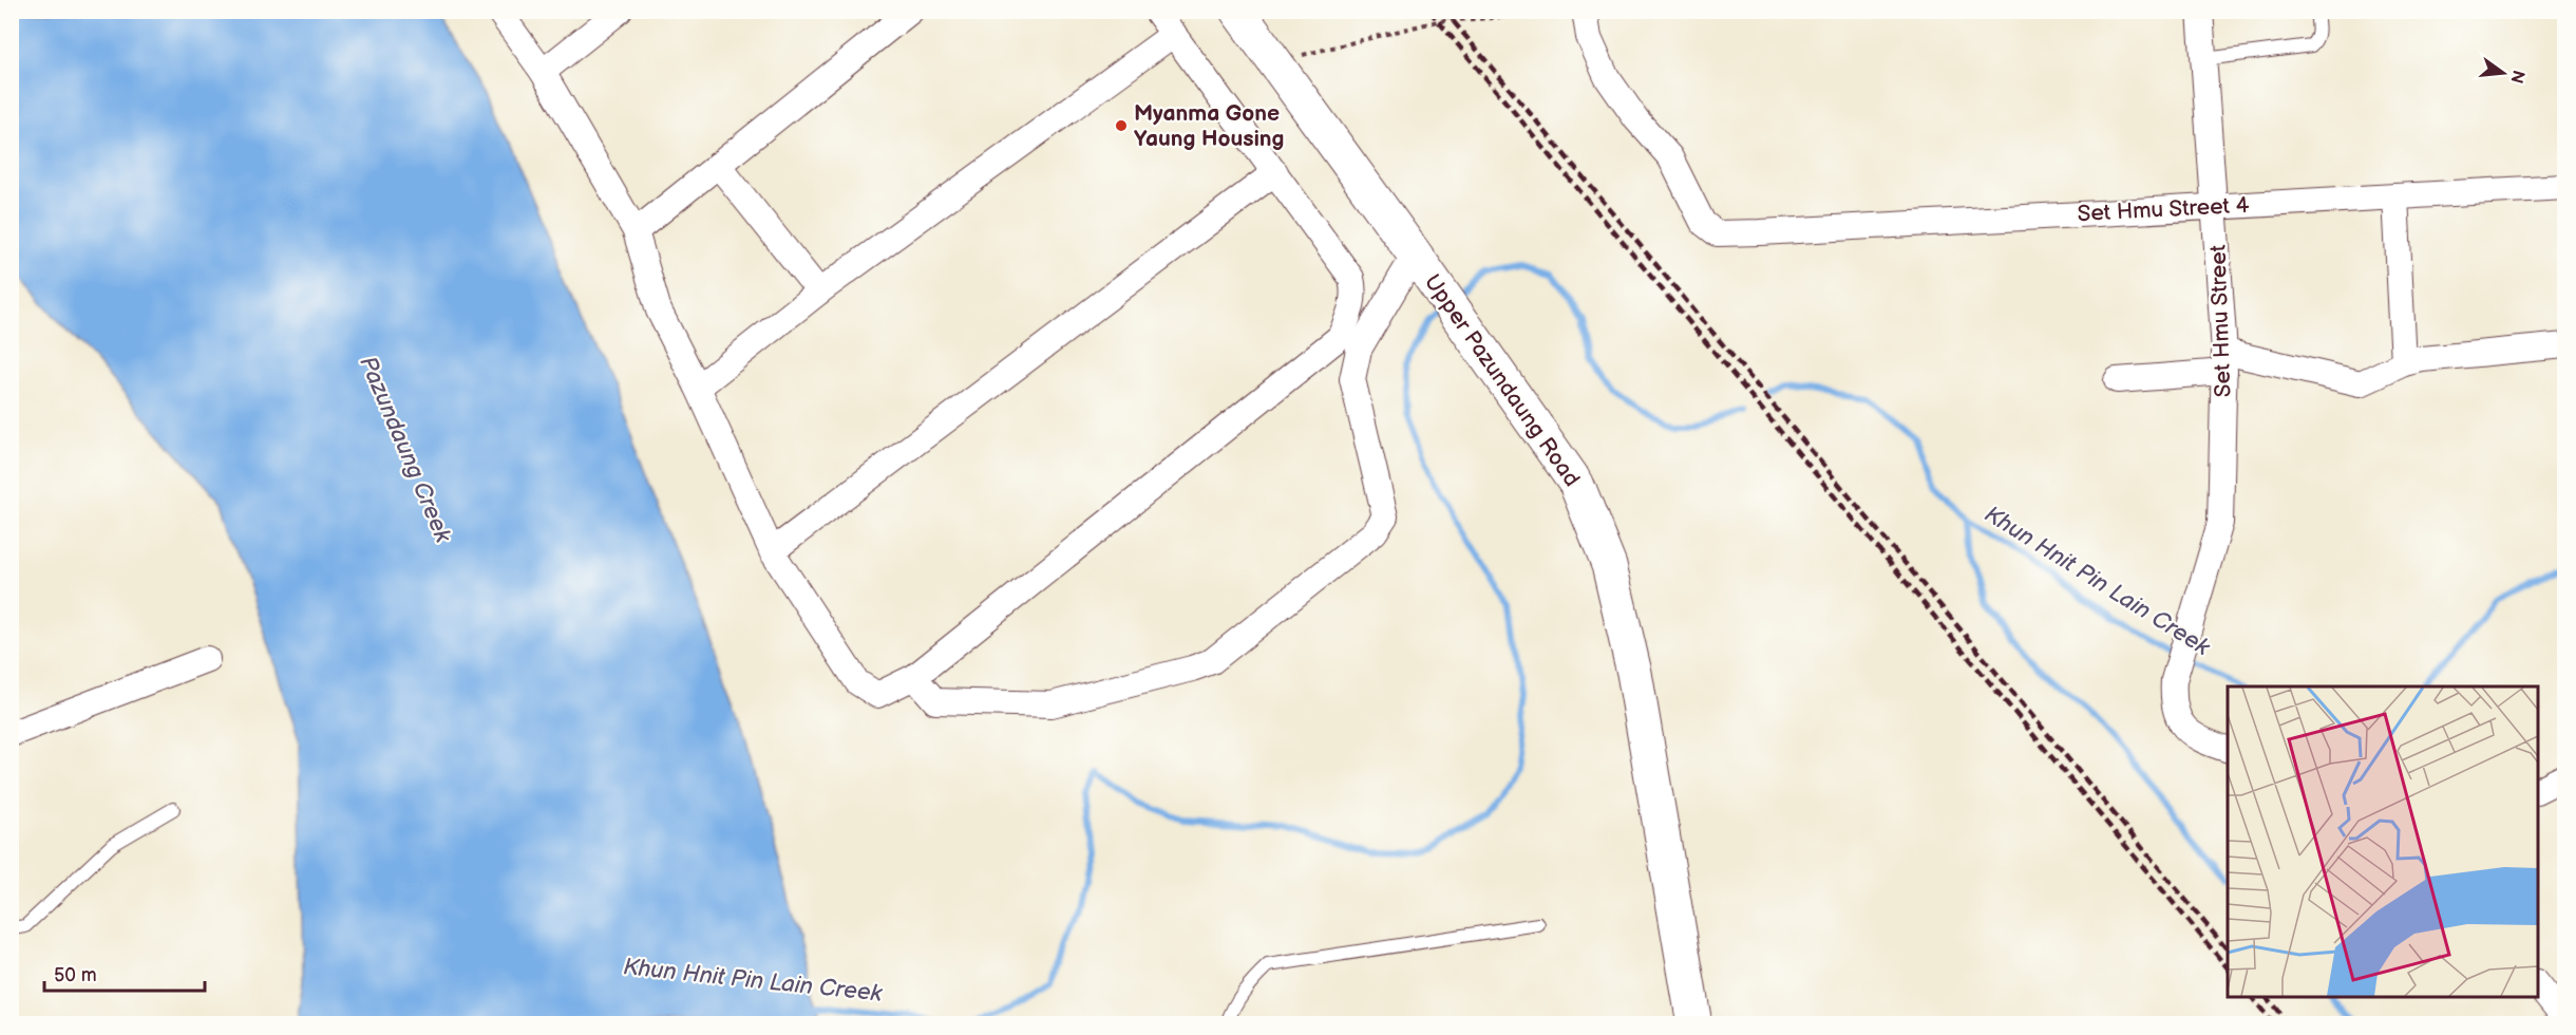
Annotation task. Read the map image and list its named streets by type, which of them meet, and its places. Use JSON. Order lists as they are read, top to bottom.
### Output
{
  "streets": {
    "main road": ["Upper Pazundaung Road"],
    "street": ["Set Hmu Street 4", "Set Hmu Street"]
  },
  "crossings": [
    ["Set Hmu Street 4", "Set Hmu Street"]
  ],
  "water": ["Pazundaung Creek", "Khun Hnit Pin Lain Creek"],
  "places": ["Myanma Gone Yaung Housing"],
  "scale_bar": "50 m",
  "north": "right"
}
